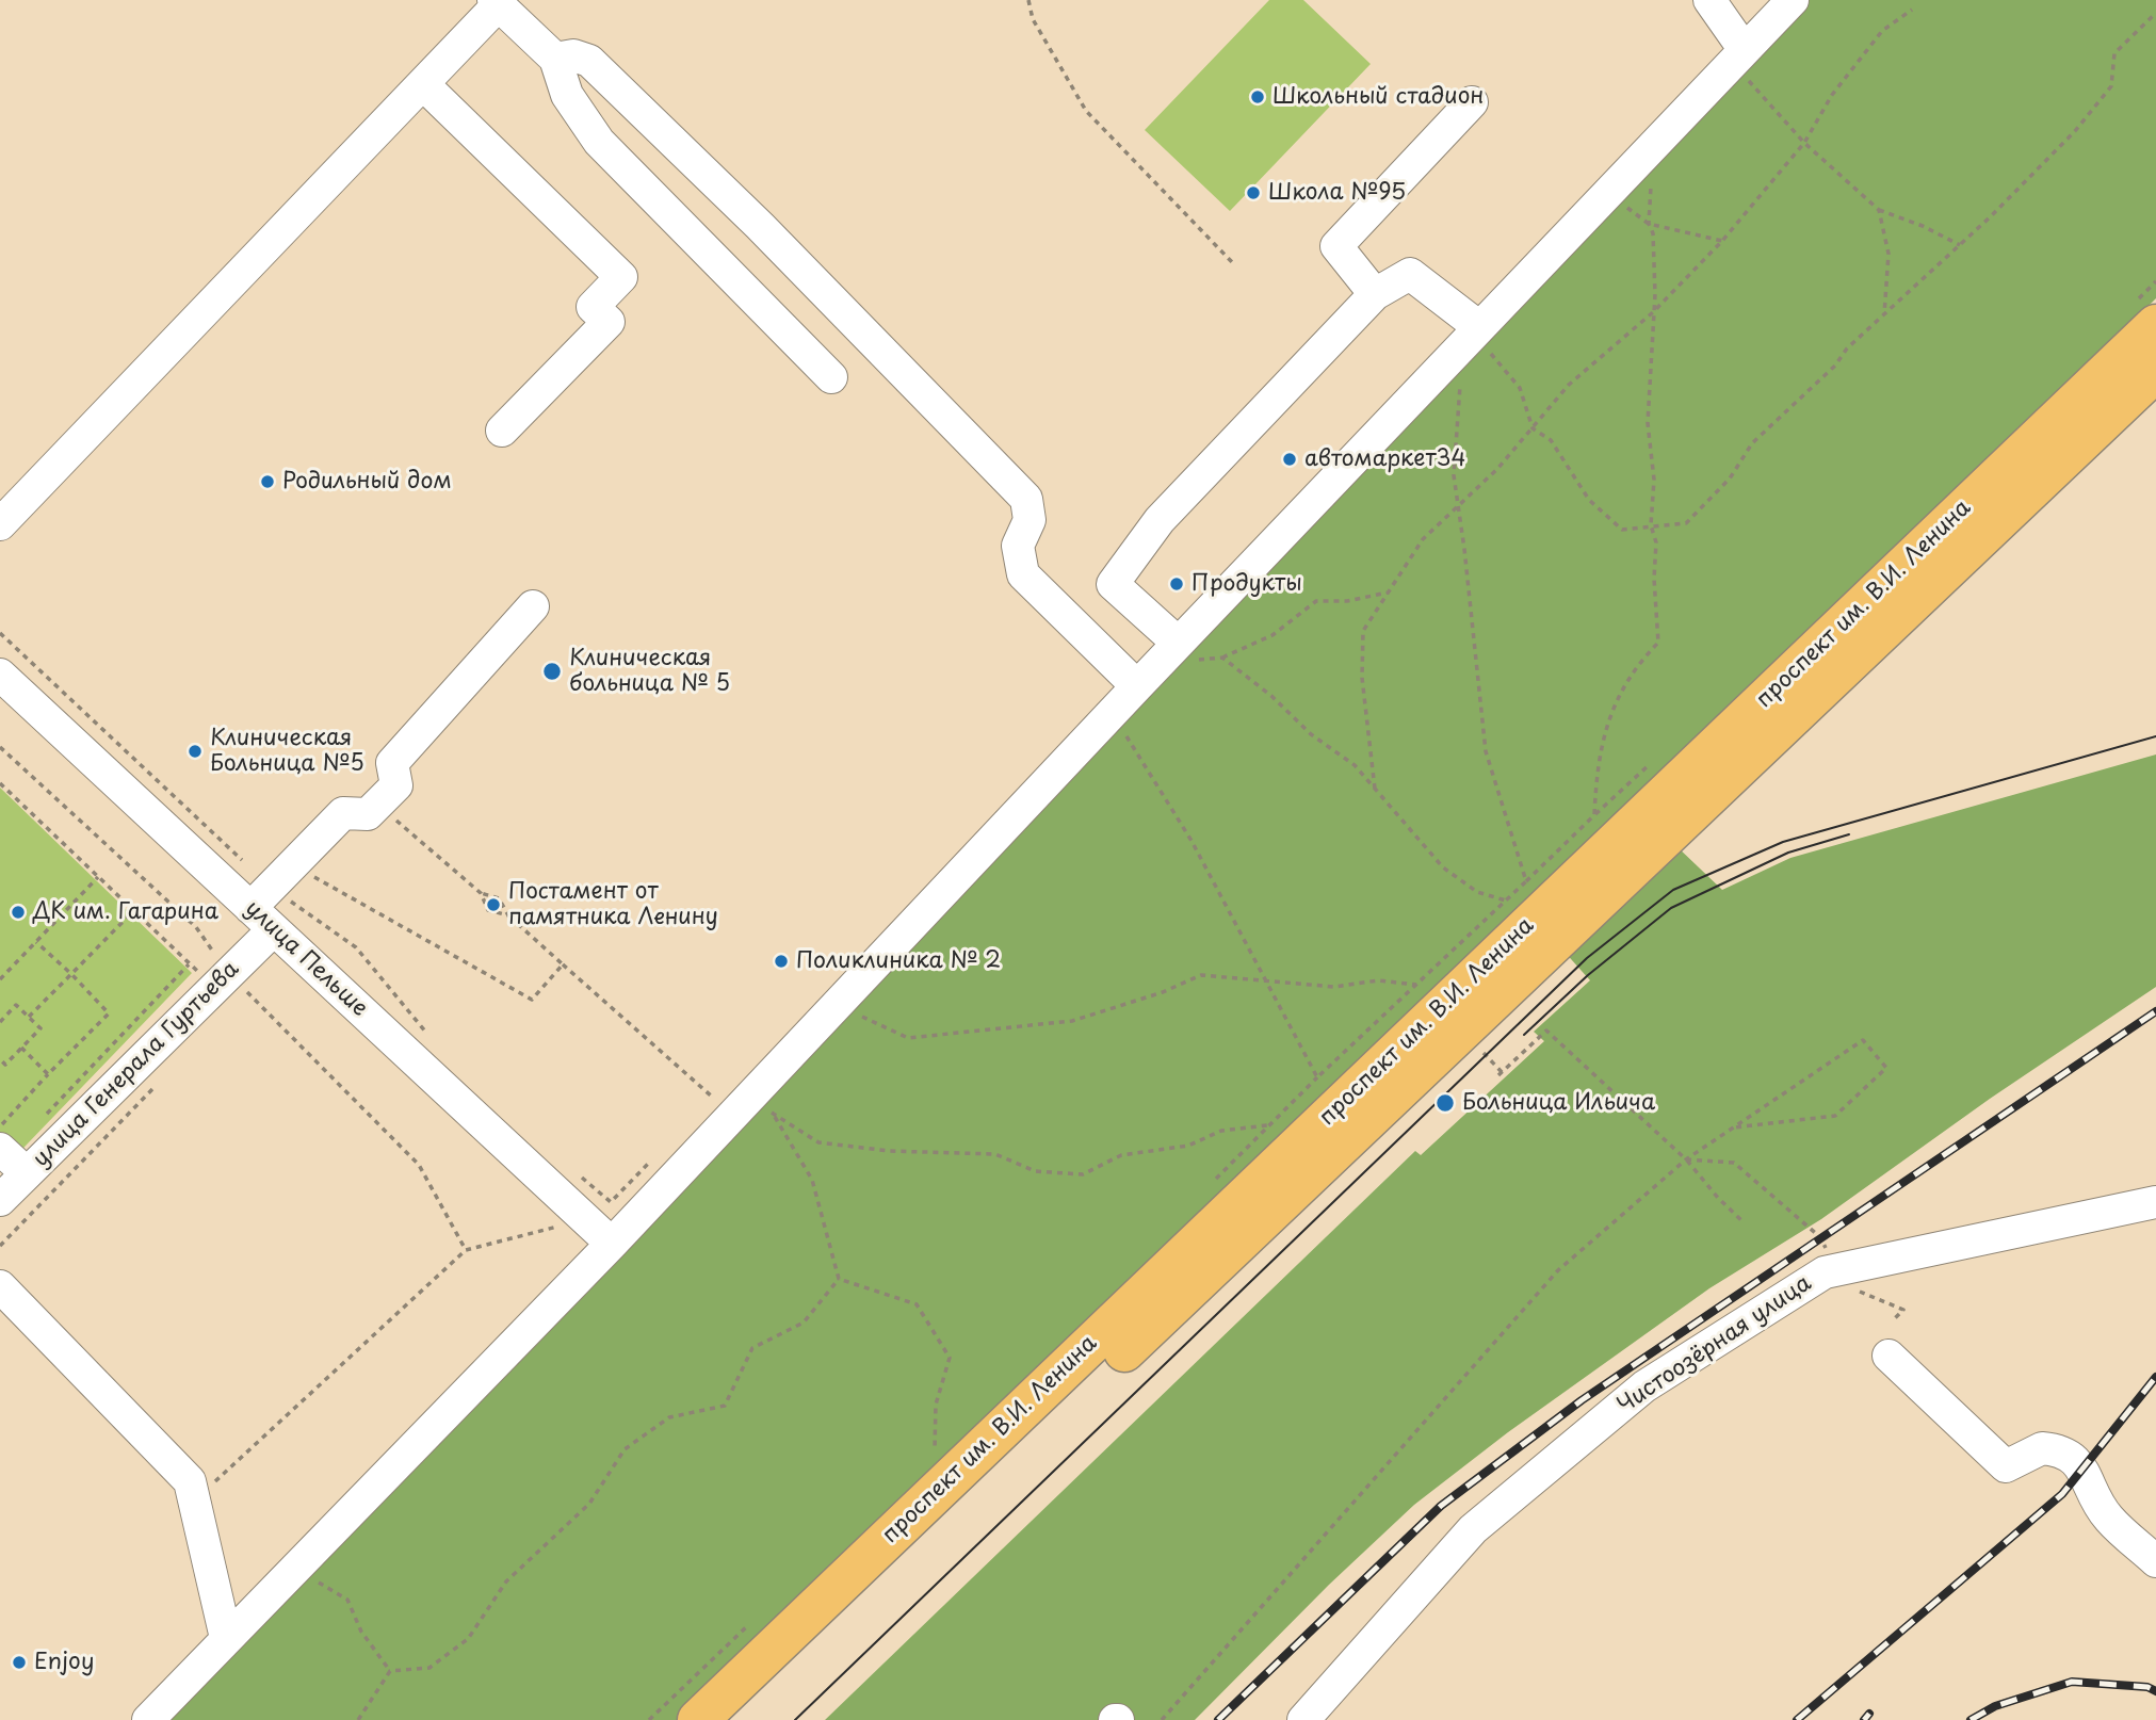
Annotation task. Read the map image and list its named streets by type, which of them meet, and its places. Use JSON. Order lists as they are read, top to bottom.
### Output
{
  "streets": {
    "main road": ["проспект им. В.И. Ленина"],
    "street": ["улица Пельше", "улица Генерала Гуртьева", "Чистоозёрная улица"]
  },
  "crossings": [
    ["улица Пельше", "улица Генерала Гуртьева"]
  ],
  "places": [
    "Школьный стадион",
    "Школа №95",
    "автомаркет34",
    "Родильный дом",
    "Продукты",
    "Клиническая больница № 5",
    "Клиническая Больница №5",
    "Постамент от памятника Ленину",
    "ДК им. Гагарина",
    "Поликлиника № 2",
    "Больница Ильича",
    "Enjoy"
  ]
}
